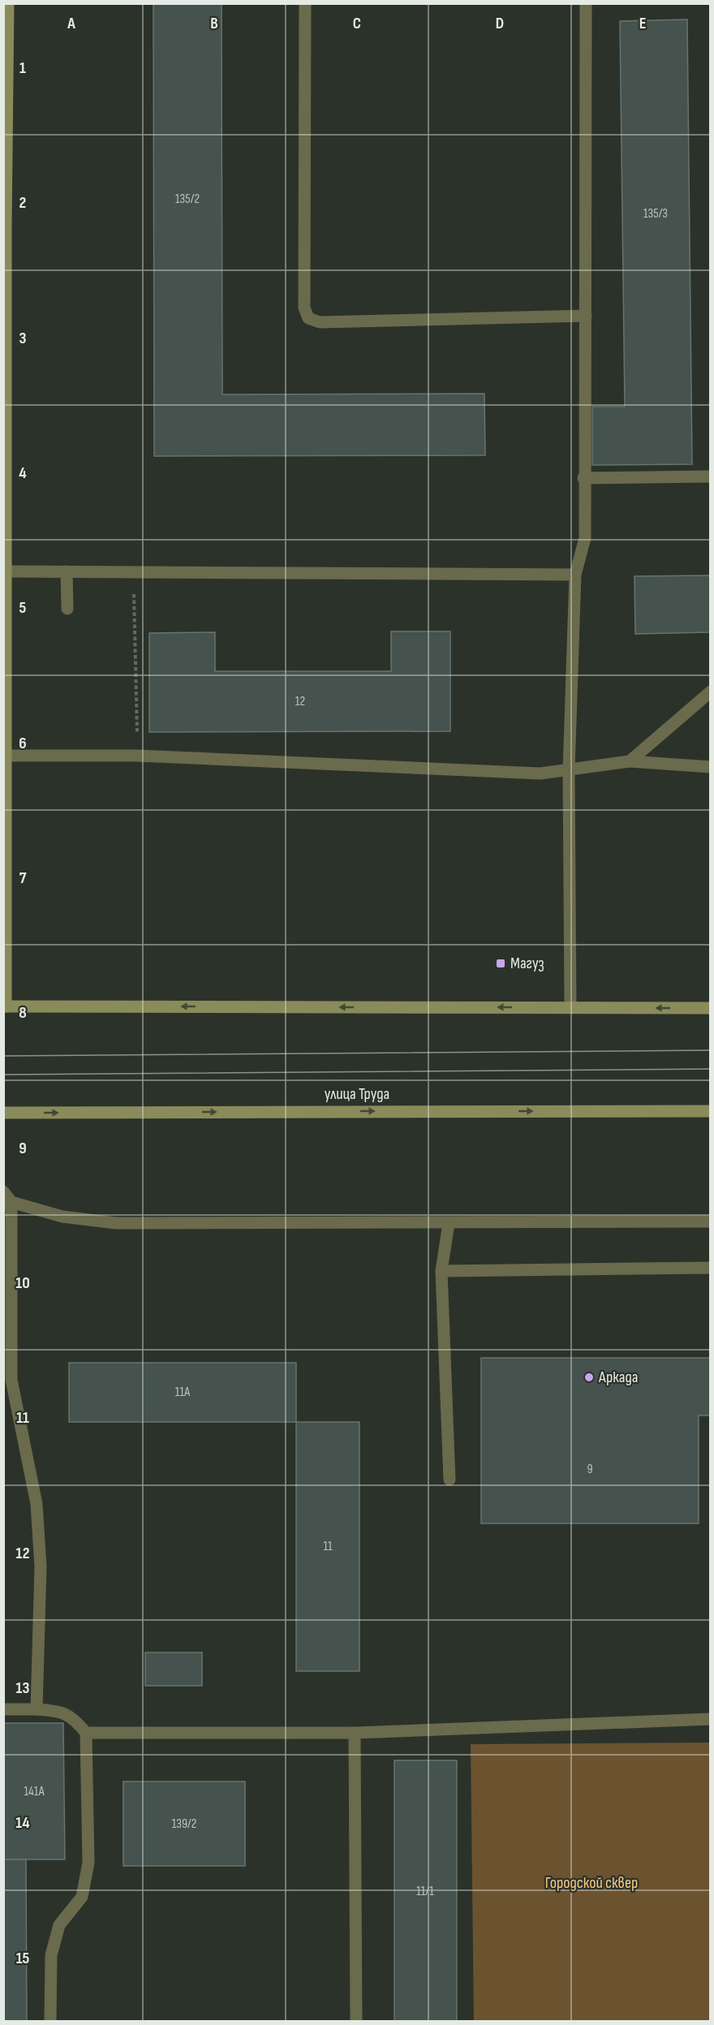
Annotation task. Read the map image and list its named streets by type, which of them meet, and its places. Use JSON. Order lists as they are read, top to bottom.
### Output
{
  "streets": {
    "main road": ["улица Труда"]
  },
  "parks": ["Городской сквер"],
  "places": {
    "transit": ["Магуз"],
    "other": ["Аркада"]
  },
  "house_numbers": [
    "135/2",
    "135/3",
    "12",
    "11А",
    "9",
    "11",
    "141А",
    "139/2",
    "11/1"
  ],
  "grid": {
    "columns": [
      "A",
      "B",
      "C",
      "D",
      "E"
    ],
    "rows": [
      "1",
      "2",
      "3",
      "4",
      "5",
      "6",
      "7",
      "8",
      "9",
      "10",
      "11",
      "12",
      "13",
      "14",
      "15"
    ]
  }
}
